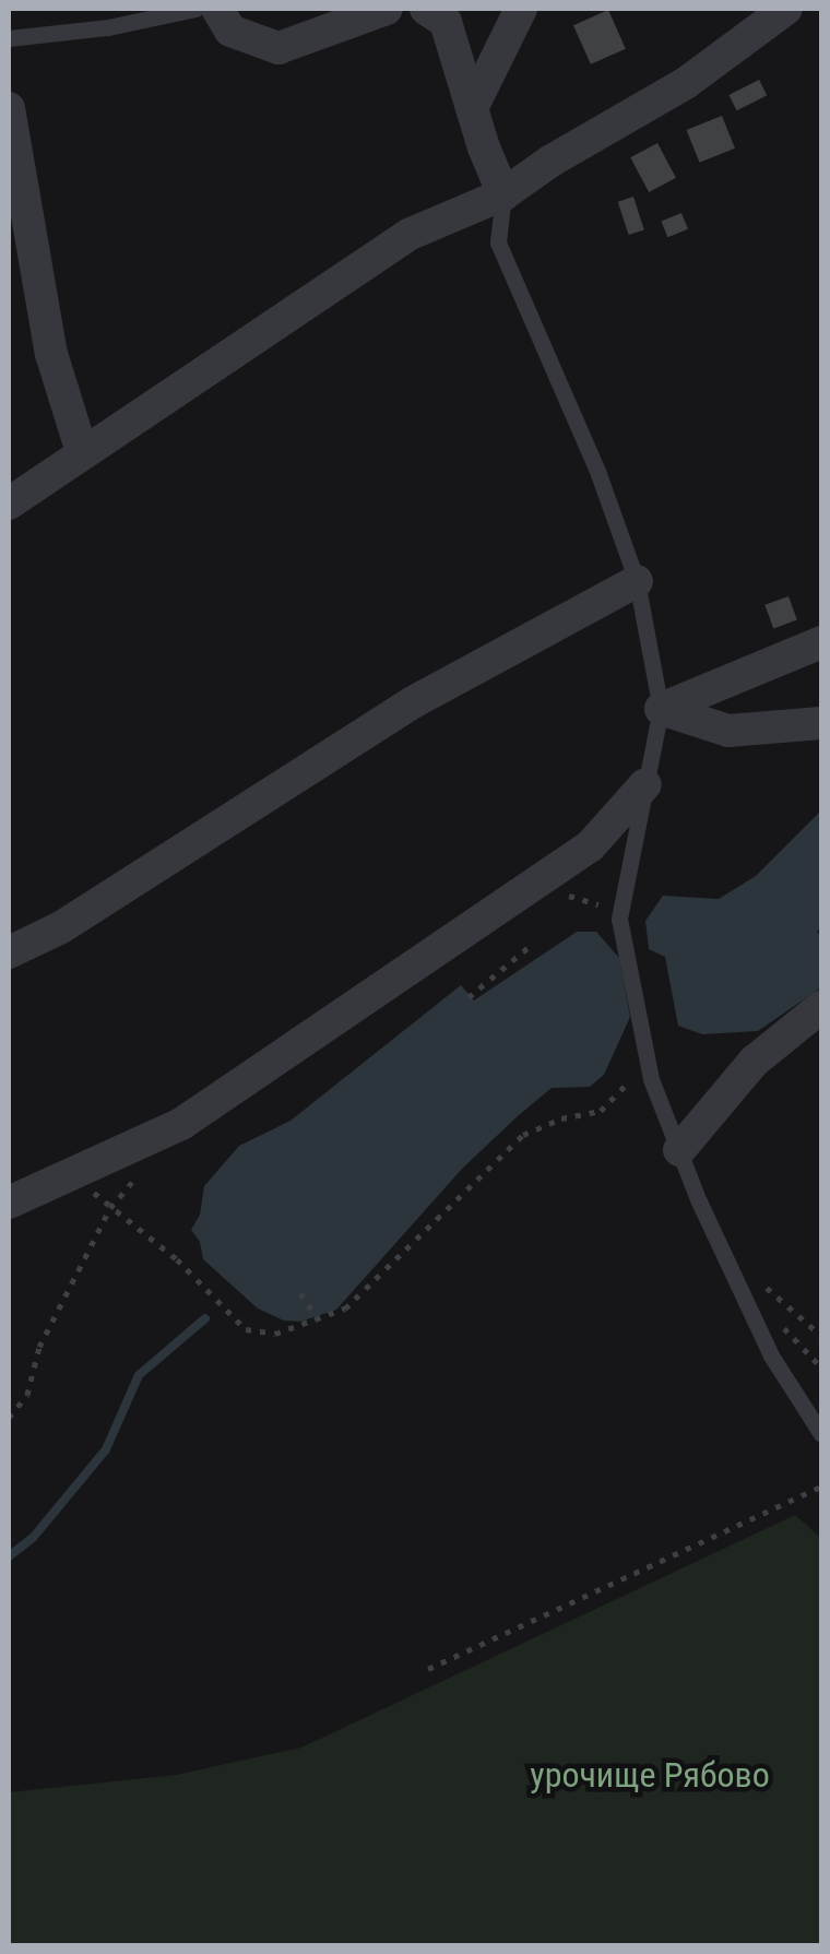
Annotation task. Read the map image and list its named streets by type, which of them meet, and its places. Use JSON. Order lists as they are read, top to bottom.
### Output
{
  "parks": ["урочище Рябово"]
}
